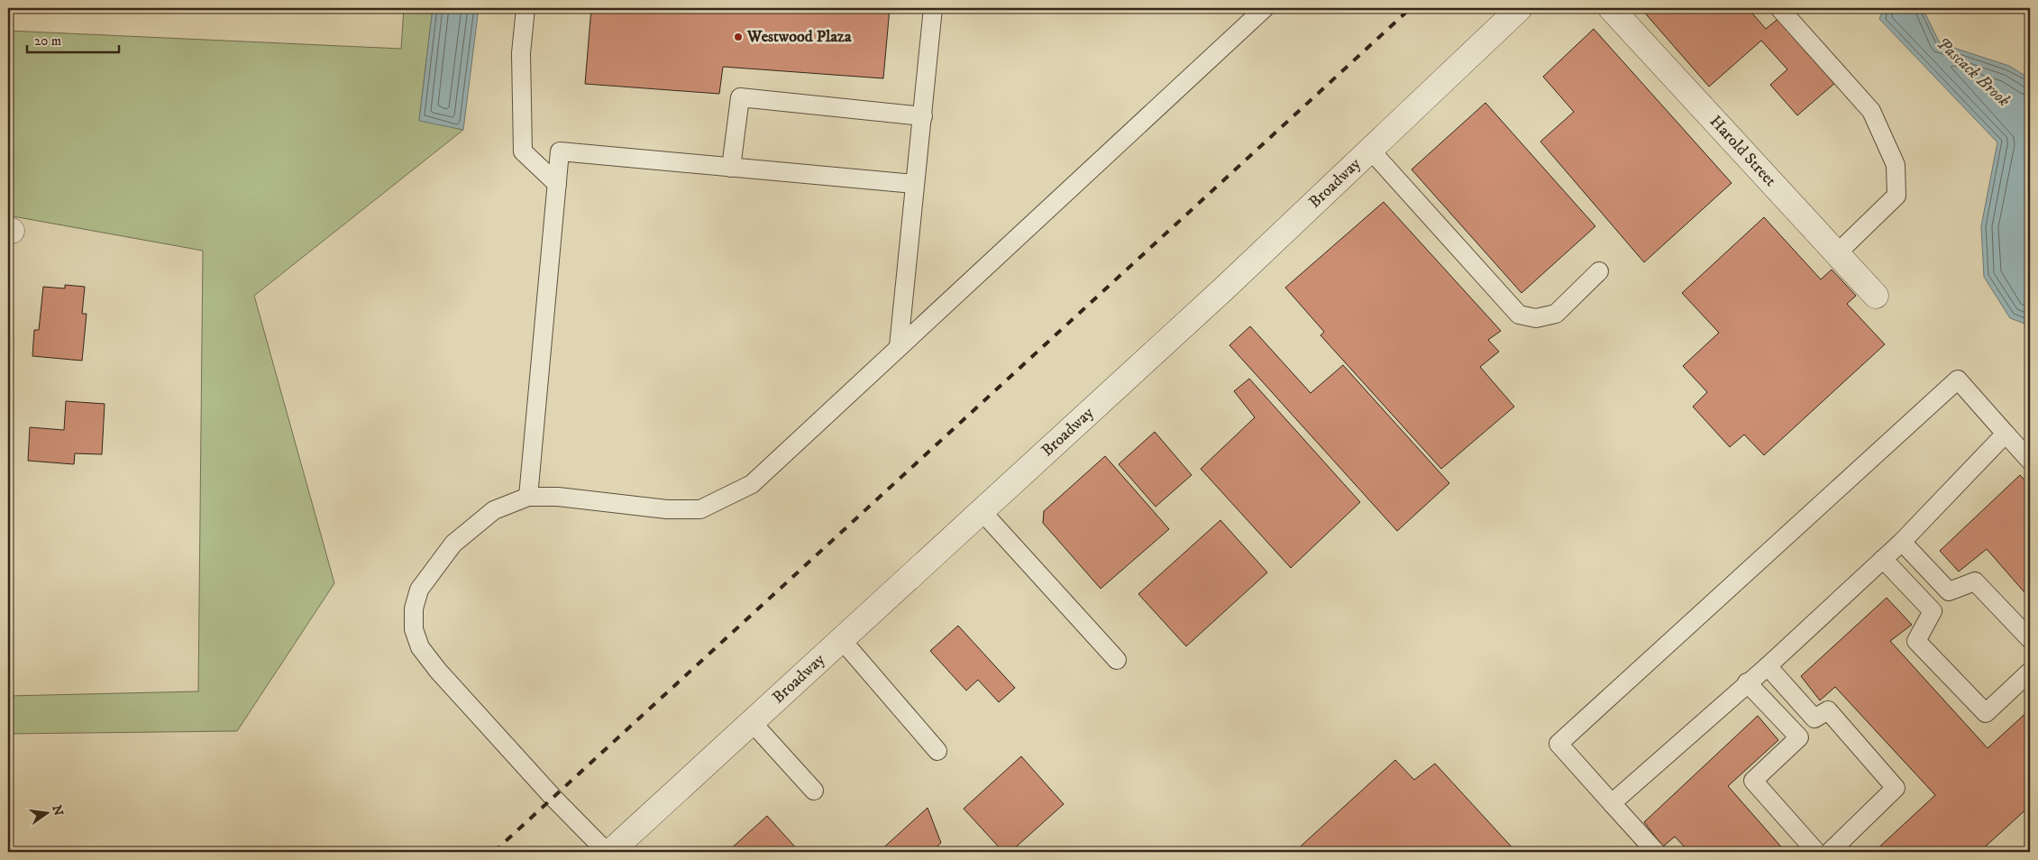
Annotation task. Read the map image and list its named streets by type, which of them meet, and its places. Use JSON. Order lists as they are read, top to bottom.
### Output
{
  "streets": {
    "street": ["Harold Street", "Broadway"]
  },
  "water": ["Pascack Brook"],
  "places": ["Westwood Plaza"],
  "scale_bar": "20 m",
  "north": "right"
}
